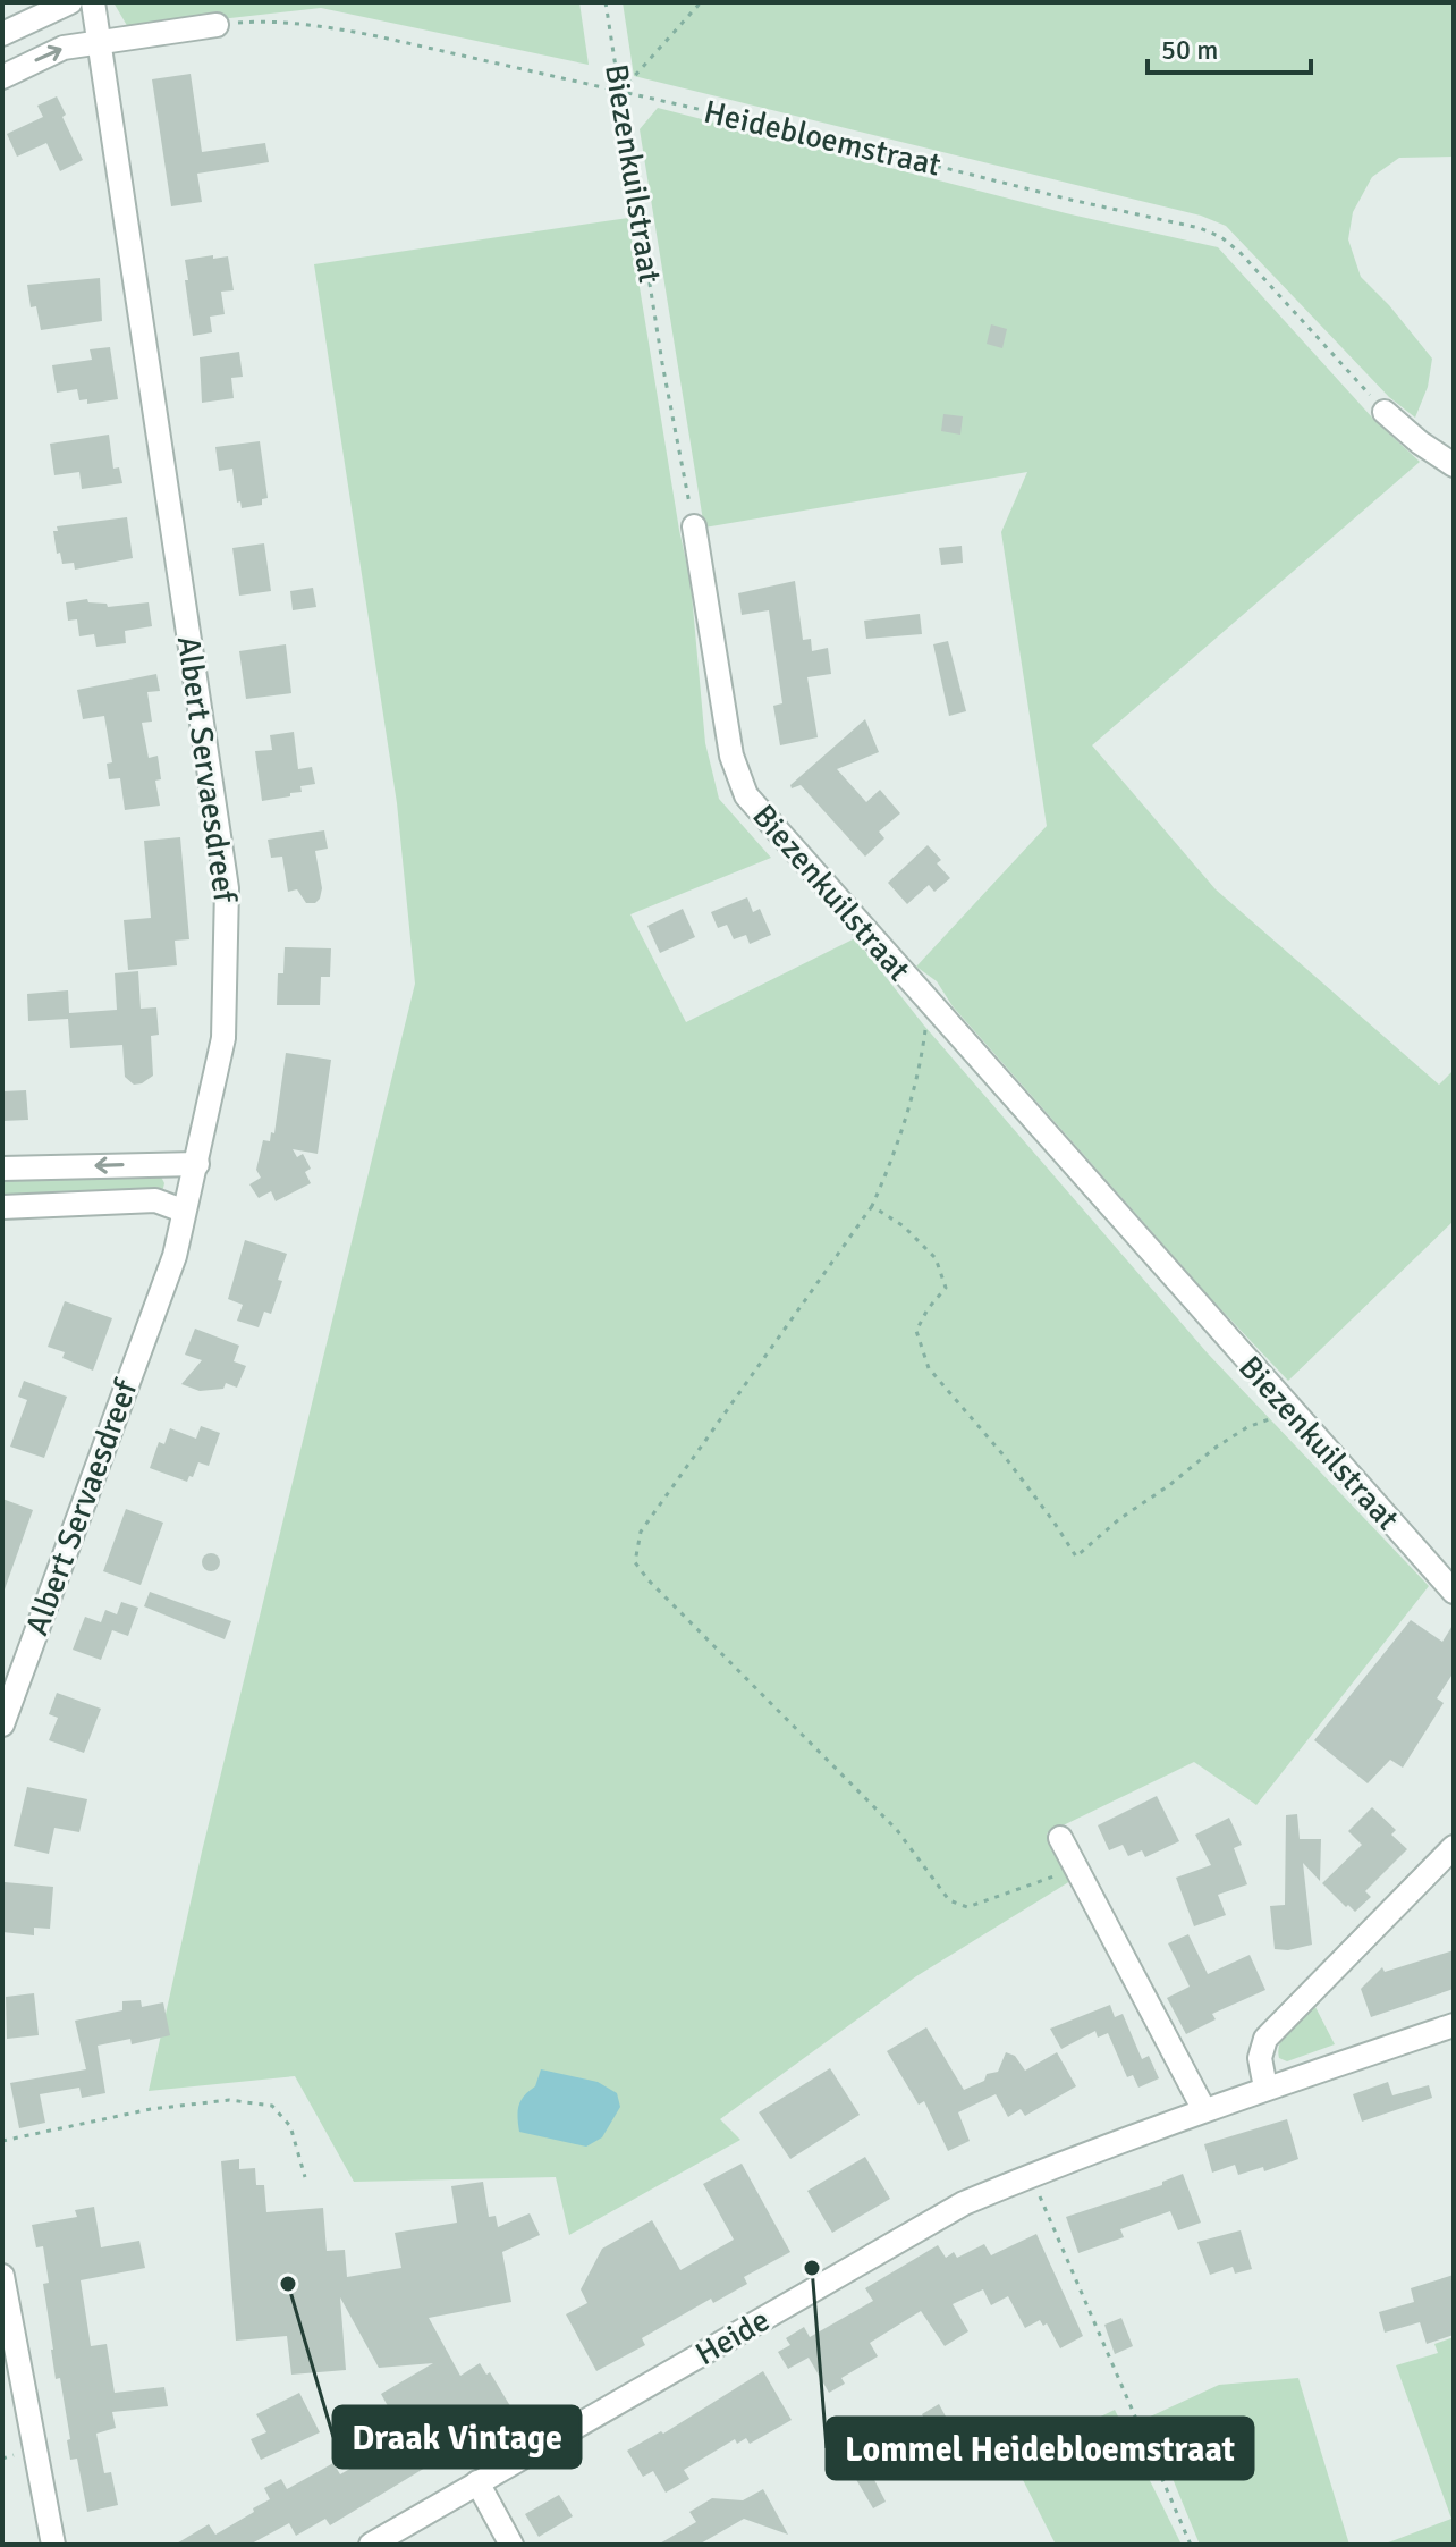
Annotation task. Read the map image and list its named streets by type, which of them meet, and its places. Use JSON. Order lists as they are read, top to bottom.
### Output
{
  "streets": {
    "street": ["Biezenkuilstraat", "Albert Servaesdreef", "Heide"],
    "path": ["Heidebloemstraat"]
  },
  "crossings": [
    ["Heidebloemstraat", "Biezenkuilstraat"]
  ],
  "places": ["Lommel Heidebloemstraat", "Draak Vintage"],
  "scale_bar": "50 m"
}
